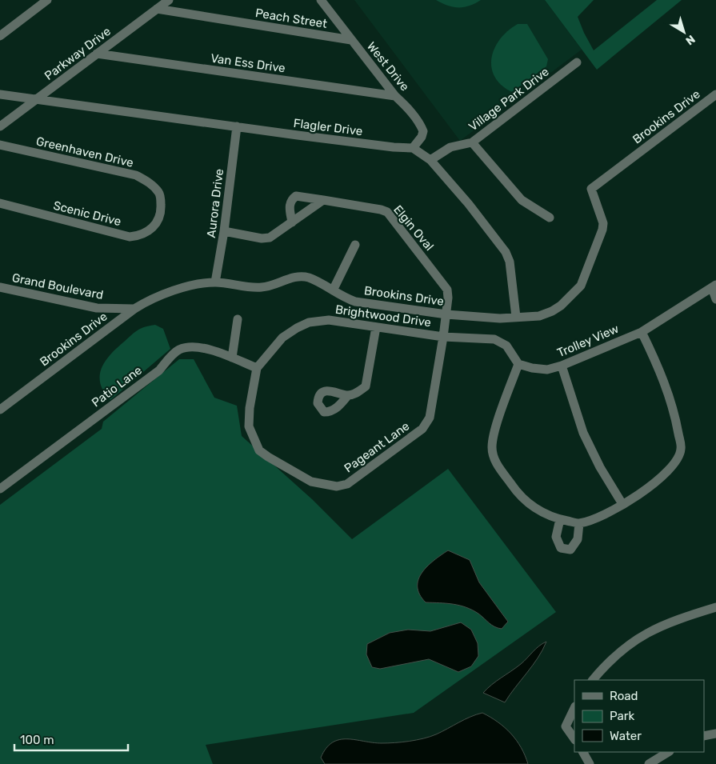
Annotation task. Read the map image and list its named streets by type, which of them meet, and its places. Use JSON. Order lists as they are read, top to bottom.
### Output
{
  "streets": {
    "street": [
      "Peach Street",
      "Parkway Drive",
      "Van Ess Drive",
      "West Drive",
      "Village Park Drive",
      "Brookins Drive",
      "Flagler Drive",
      "Greenhaven Drive",
      "Aurora Drive",
      "Scenic Drive",
      "Elgin Oval",
      "Grand Boulevard",
      "Brightwood Drive",
      "Trolley View",
      "Patio Lane",
      "Pageant Lane"
    ]
  },
  "crossings": [
    ["Peach Street", "Parkway Drive"],
    ["Peach Street", "West Drive"],
    ["Parkway Drive", "Van Ess Drive"],
    ["Parkway Drive", "Flagler Drive"],
    ["Van Ess Drive", "West Drive"],
    ["West Drive", "Flagler Drive"],
    ["Brookins Drive", "Aurora Drive"],
    ["Brookins Drive", "Elgin Oval"],
    ["Brookins Drive", "Grand Boulevard"],
    ["Brookins Drive", "Pageant Lane"],
    ["Flagler Drive", "Aurora Drive"],
    ["Greenhaven Drive", "Scenic Drive"],
    ["Elgin Oval", "Pageant Lane"],
    ["Brightwood Drive", "Patio Lane"],
    ["Brightwood Drive", "Pageant Lane"]
  ],
  "legend": ["Road", "Park", "Water"],
  "scale_bar": "100 m",
  "north": "bottom right"
}
